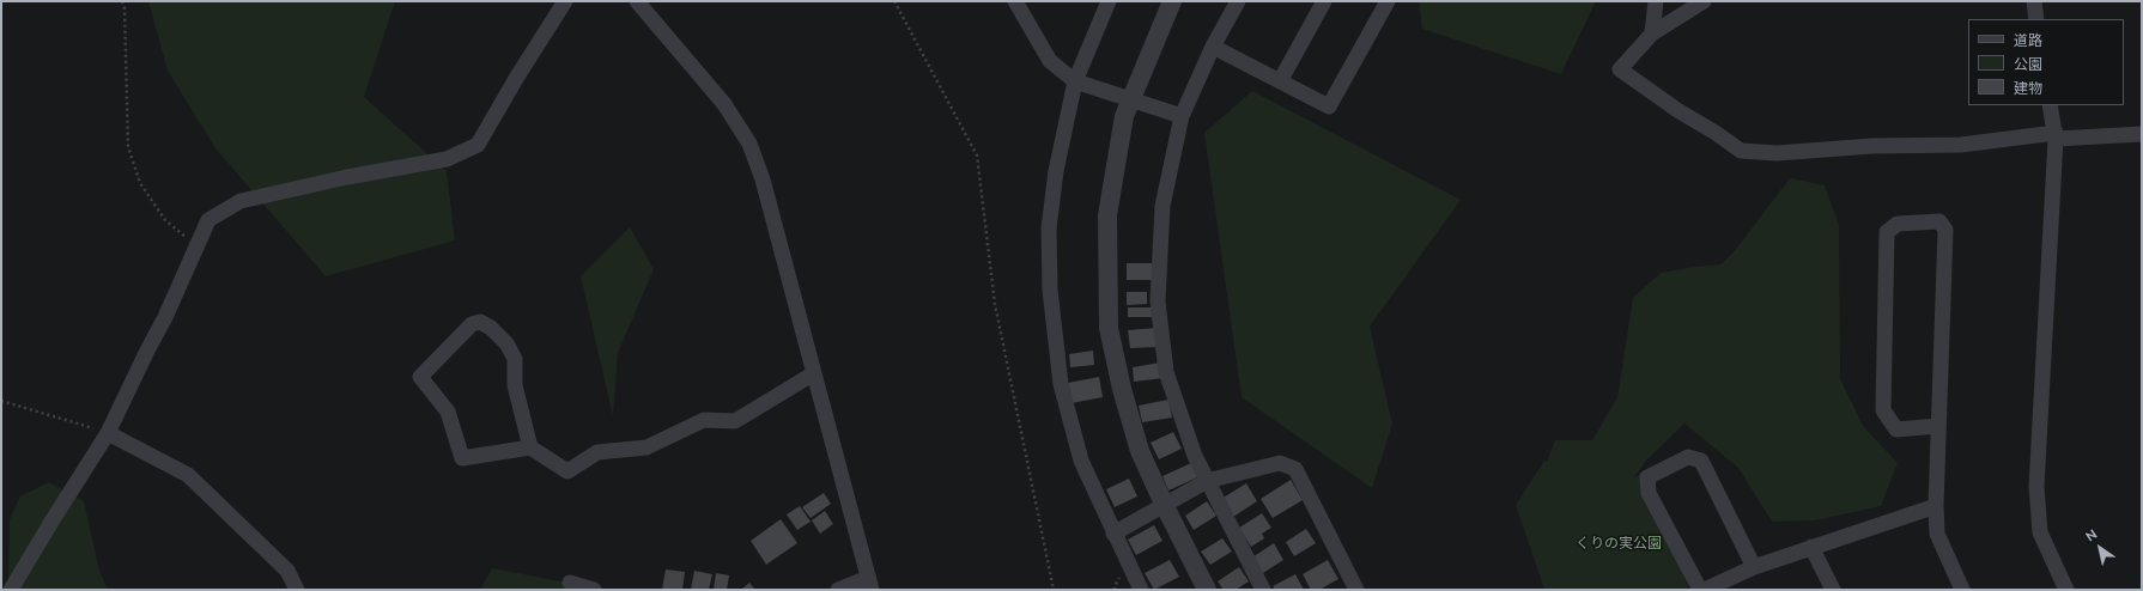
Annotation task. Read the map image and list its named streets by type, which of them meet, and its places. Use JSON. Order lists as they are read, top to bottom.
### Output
{
  "parks": ["くりの実公園"],
  "legend": ["道路", "公園", "建物"],
  "north": "top left"
}
